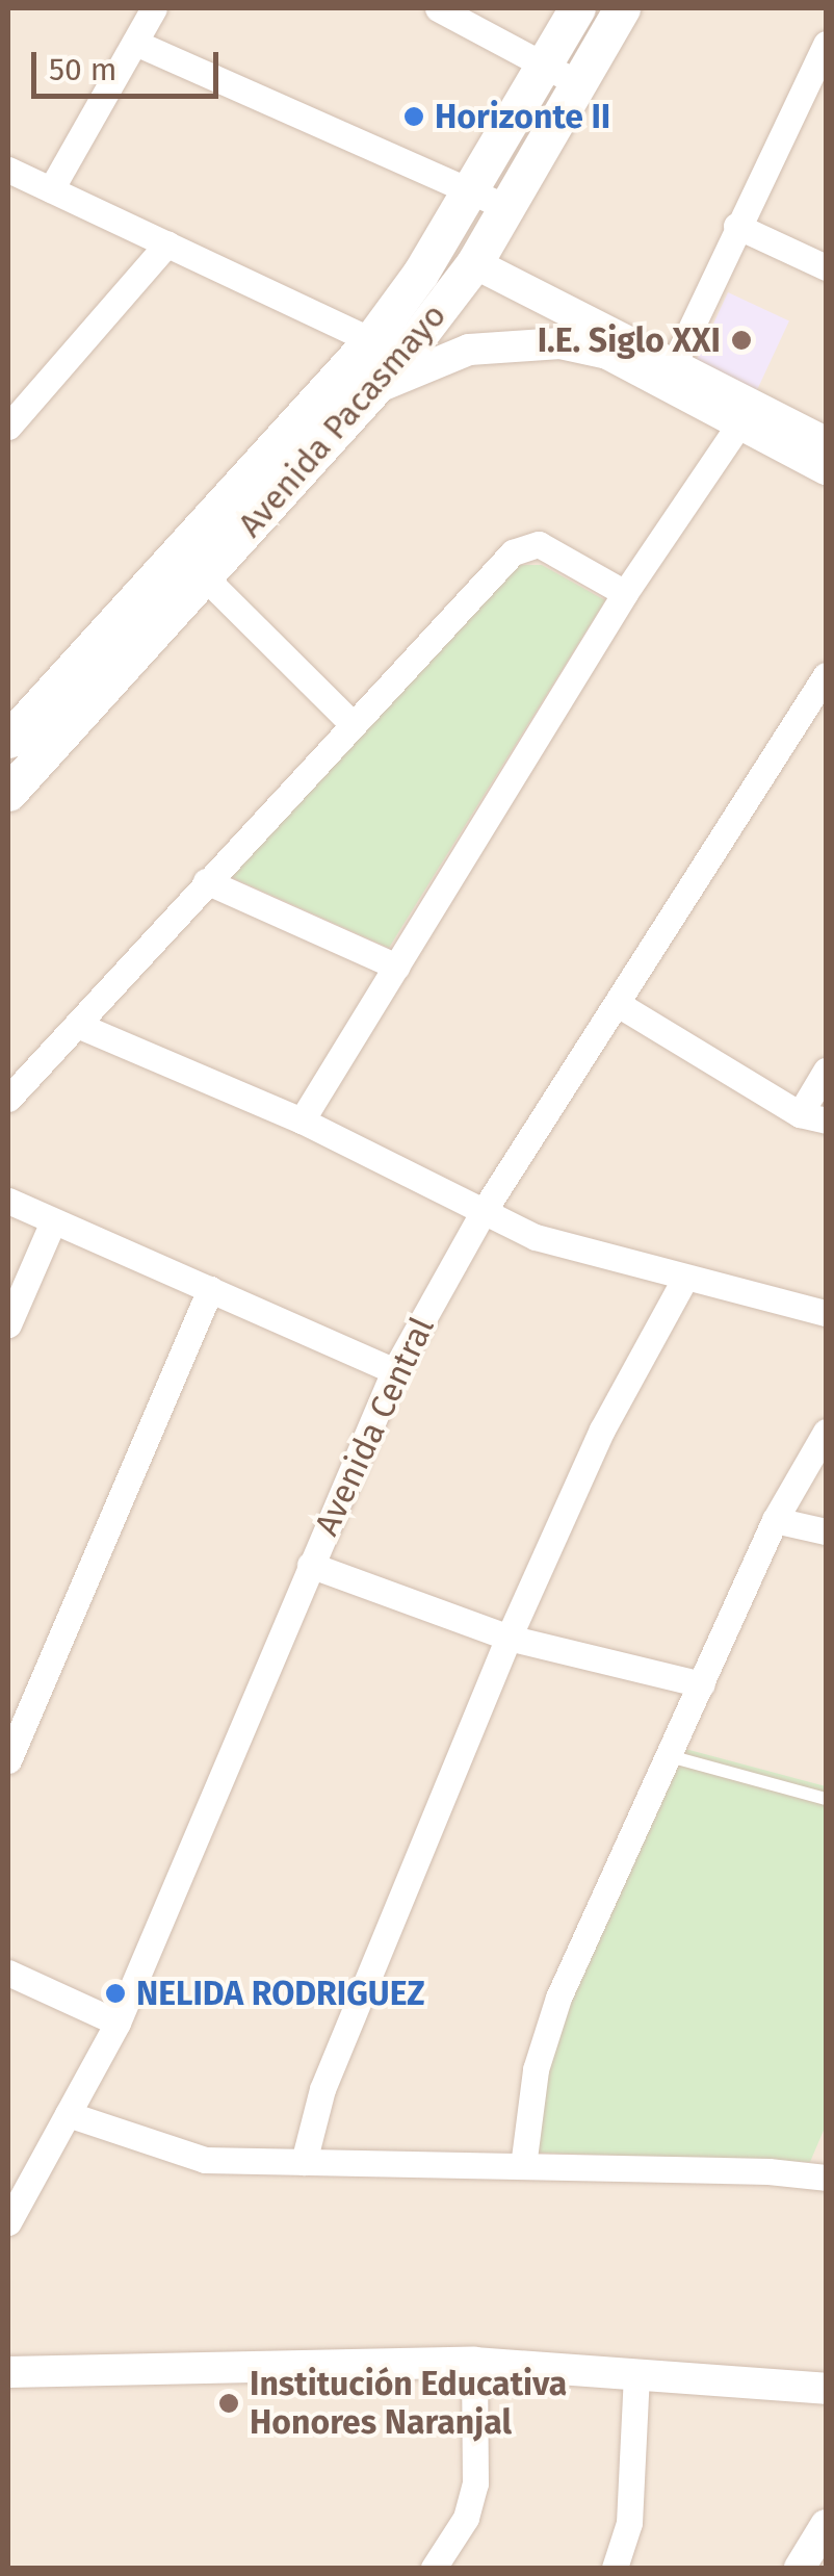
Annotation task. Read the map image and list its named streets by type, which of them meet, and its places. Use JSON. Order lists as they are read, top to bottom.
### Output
{
  "streets": {
    "main road": ["Avenida Pacasmayo"],
    "street": ["Avenida Central"]
  },
  "places": [
    "Horizonte II",
    "I.E. Siglo XXI",
    "NELIDA RODRIGUEZ",
    "Institución Educativa Honores Naranjal"
  ],
  "scale_bar": "50 m"
}
